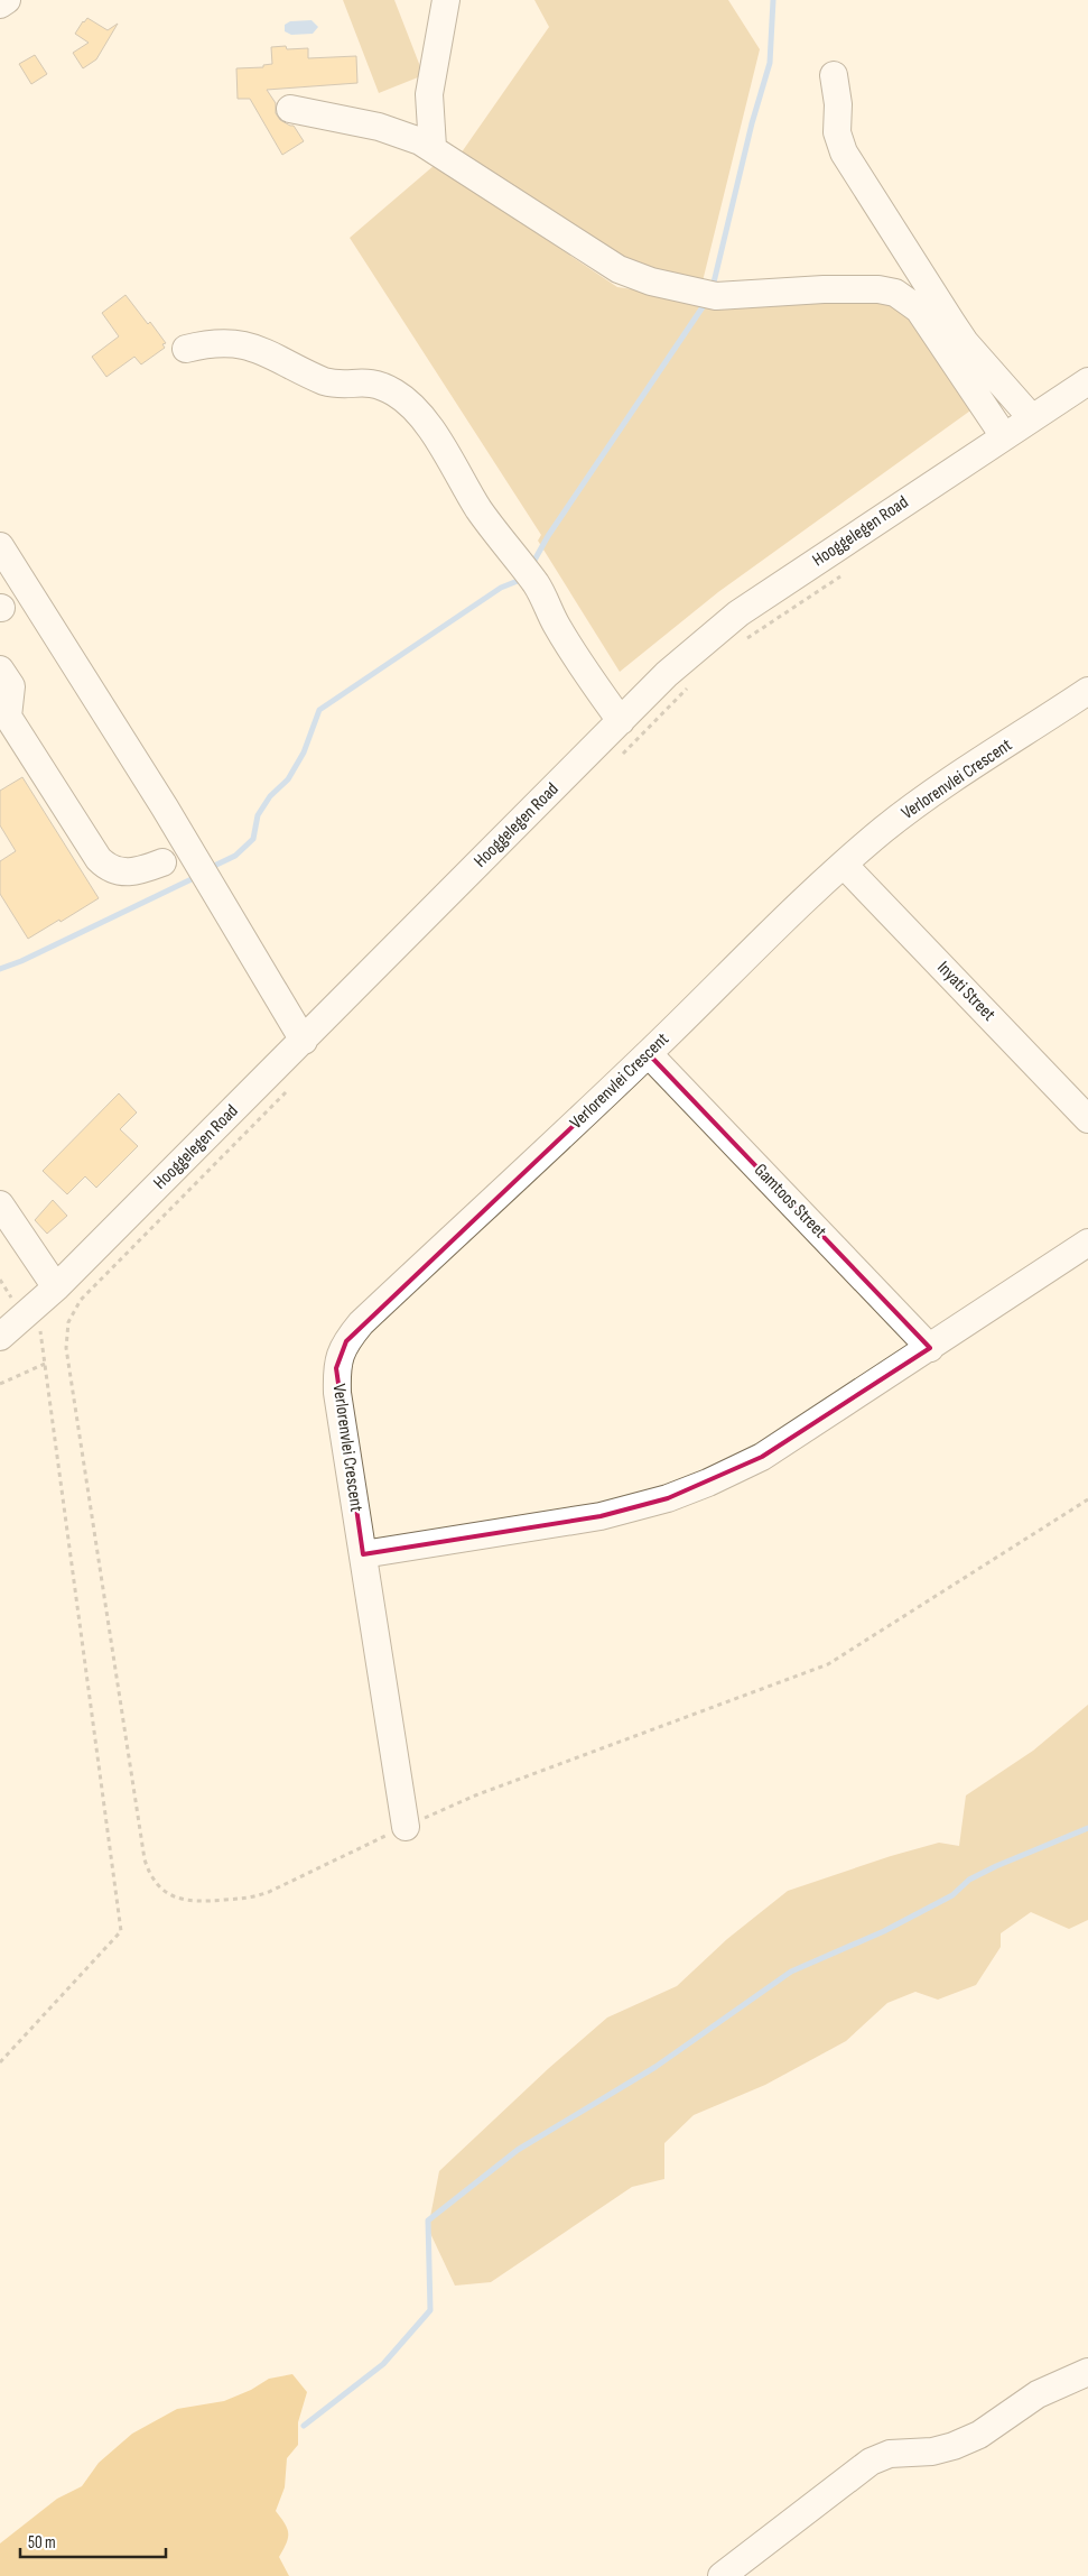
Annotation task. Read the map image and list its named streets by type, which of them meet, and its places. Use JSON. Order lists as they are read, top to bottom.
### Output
{
  "streets": {
    "street": [
      "Hooggelegen Road",
      "Verlorenvlei Crescent",
      "Inyati Street",
      "Gamtoos Street"
    ]
  },
  "crossings": [
    ["Verlorenvlei Crescent", "Inyati Street"],
    ["Verlorenvlei Crescent", "Gamtoos Street"]
  ],
  "scale_bar": "50 m"
}
